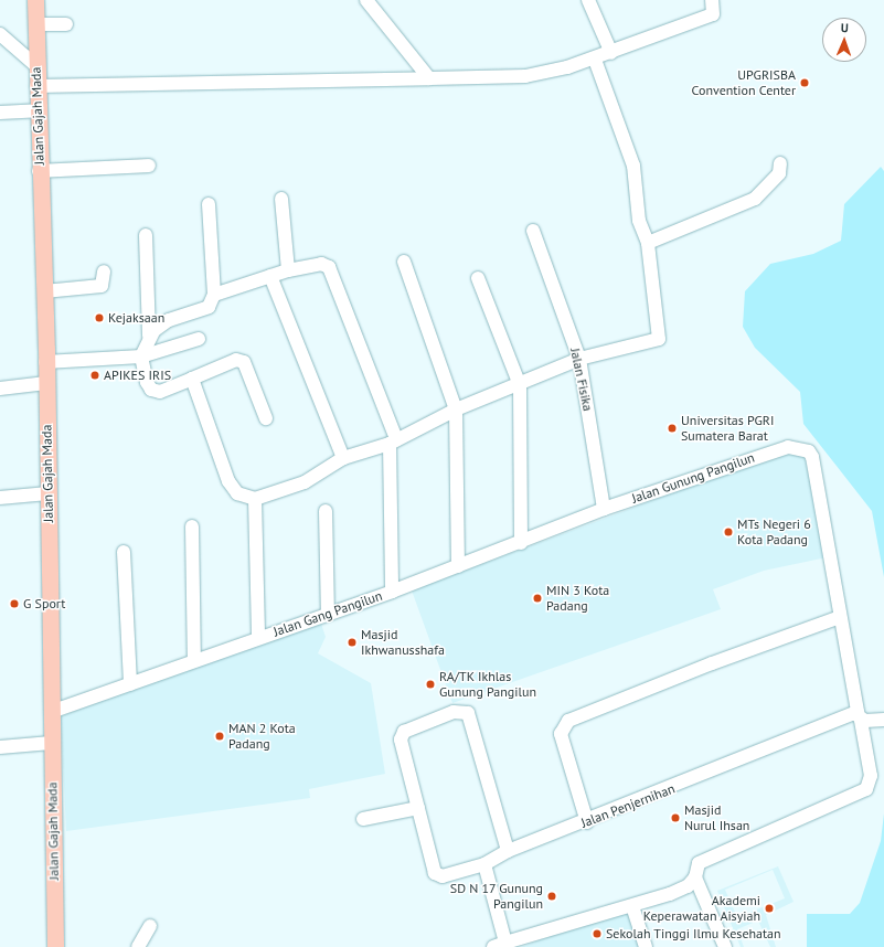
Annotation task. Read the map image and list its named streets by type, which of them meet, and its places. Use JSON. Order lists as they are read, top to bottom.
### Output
{
  "streets": {
    "main road": ["Jalan Gajah Mada"],
    "street": [
      "Jalan Fisika",
      "Jalan Gunung Pangilun",
      "Jalan Gang Pangilun",
      "Jalan Penjernihan"
    ]
  },
  "crossings": [
    ["Jalan Gajah Mada", "Jalan Gang Pangilun"],
    ["Jalan Fisika", "Jalan Gunung Pangilun"],
    ["Jalan Fisika", "Jalan Gang Pangilun"],
    ["Jalan Gunung Pangilun", "Jalan Gang Pangilun"]
  ],
  "places": [
    "UPGRISBA Convention Center",
    "Kejaksaan",
    "APIKES IRIS",
    "Universitas PGRI Sumatera Barat",
    "MTs Negeri 6 Kota Padang",
    "MIN 3 Kota Padang",
    "G Sport",
    "Masjid Ikhwanusshafa",
    "RA/TK Ikhlas Gunung Pangilun",
    "MAN 2 Kota Padang",
    "Masjid Nurul Ihsan",
    "SD N 17 Gunung Pangilun",
    "Akademi Keperawatan Aisyiah",
    "Sekolah Tinggi Ilmu Kesehatan"
  ],
  "north": "top"
}
